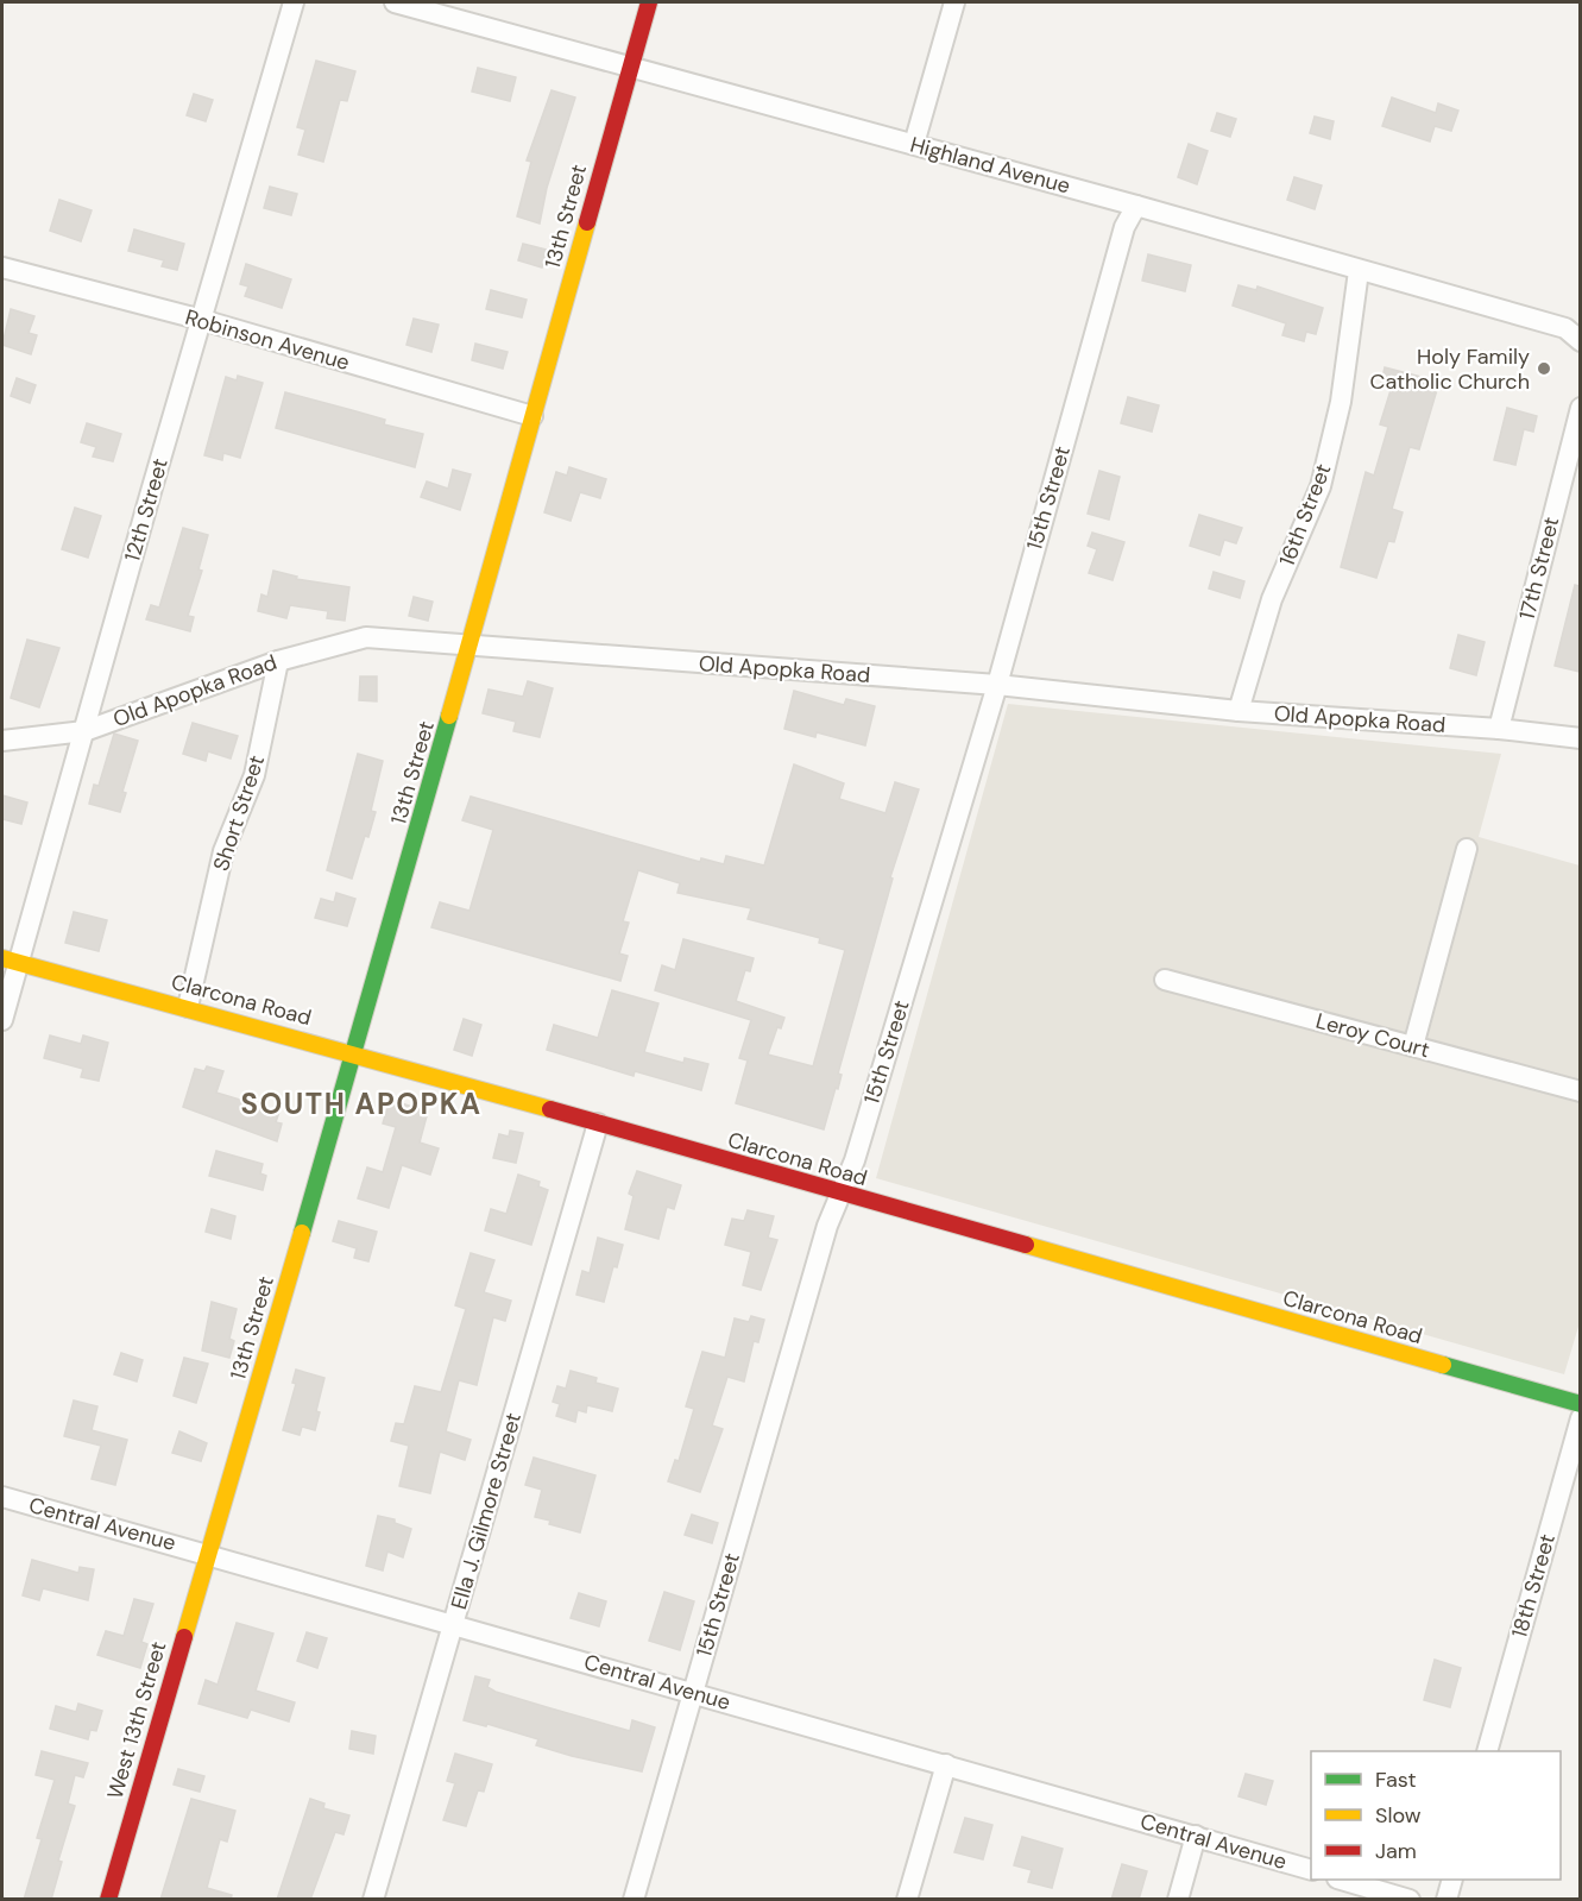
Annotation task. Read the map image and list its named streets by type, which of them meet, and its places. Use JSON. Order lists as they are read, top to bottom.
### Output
{
  "streets": {
    "street": [
      "Highland Avenue",
      "13th Street",
      "Robinson Avenue",
      "15th Street",
      "12th Street",
      "16th Street",
      "17th Street",
      "Old Apopka Road",
      "Short Street",
      "Clarcona Road",
      "Leroy Court",
      "Ella J. Gilmore Street",
      "Central Avenue",
      "18th Street",
      "West 13th Street"
    ]
  },
  "crossings": [
    ["Highland Avenue", "13th Street"],
    ["Highland Avenue", "15th Street"],
    ["Highland Avenue", "16th Street"],
    ["13th Street", "Robinson Avenue"],
    ["13th Street", "Old Apopka Road"],
    ["13th Street", "Clarcona Road"],
    ["13th Street", "Central Avenue"],
    ["13th Street", "West 13th Street"],
    ["Robinson Avenue", "12th Street"],
    ["15th Street", "Old Apopka Road"],
    ["15th Street", "Clarcona Road"],
    ["15th Street", "Central Avenue"],
    ["12th Street", "Old Apopka Road"],
    ["12th Street", "Clarcona Road"],
    ["16th Street", "Old Apopka Road"],
    ["17th Street", "Old Apopka Road"],
    ["Old Apopka Road", "Short Street"],
    ["Short Street", "Clarcona Road"],
    ["Clarcona Road", "Ella J. Gilmore Street"],
    ["Ella J. Gilmore Street", "Central Avenue"],
    ["Central Avenue", "West 13th Street"]
  ],
  "districts": ["SOUTH APOPKA"],
  "places": ["Holy Family Catholic Church"],
  "legend": ["Fast", "Slow", "Jam"]
}
